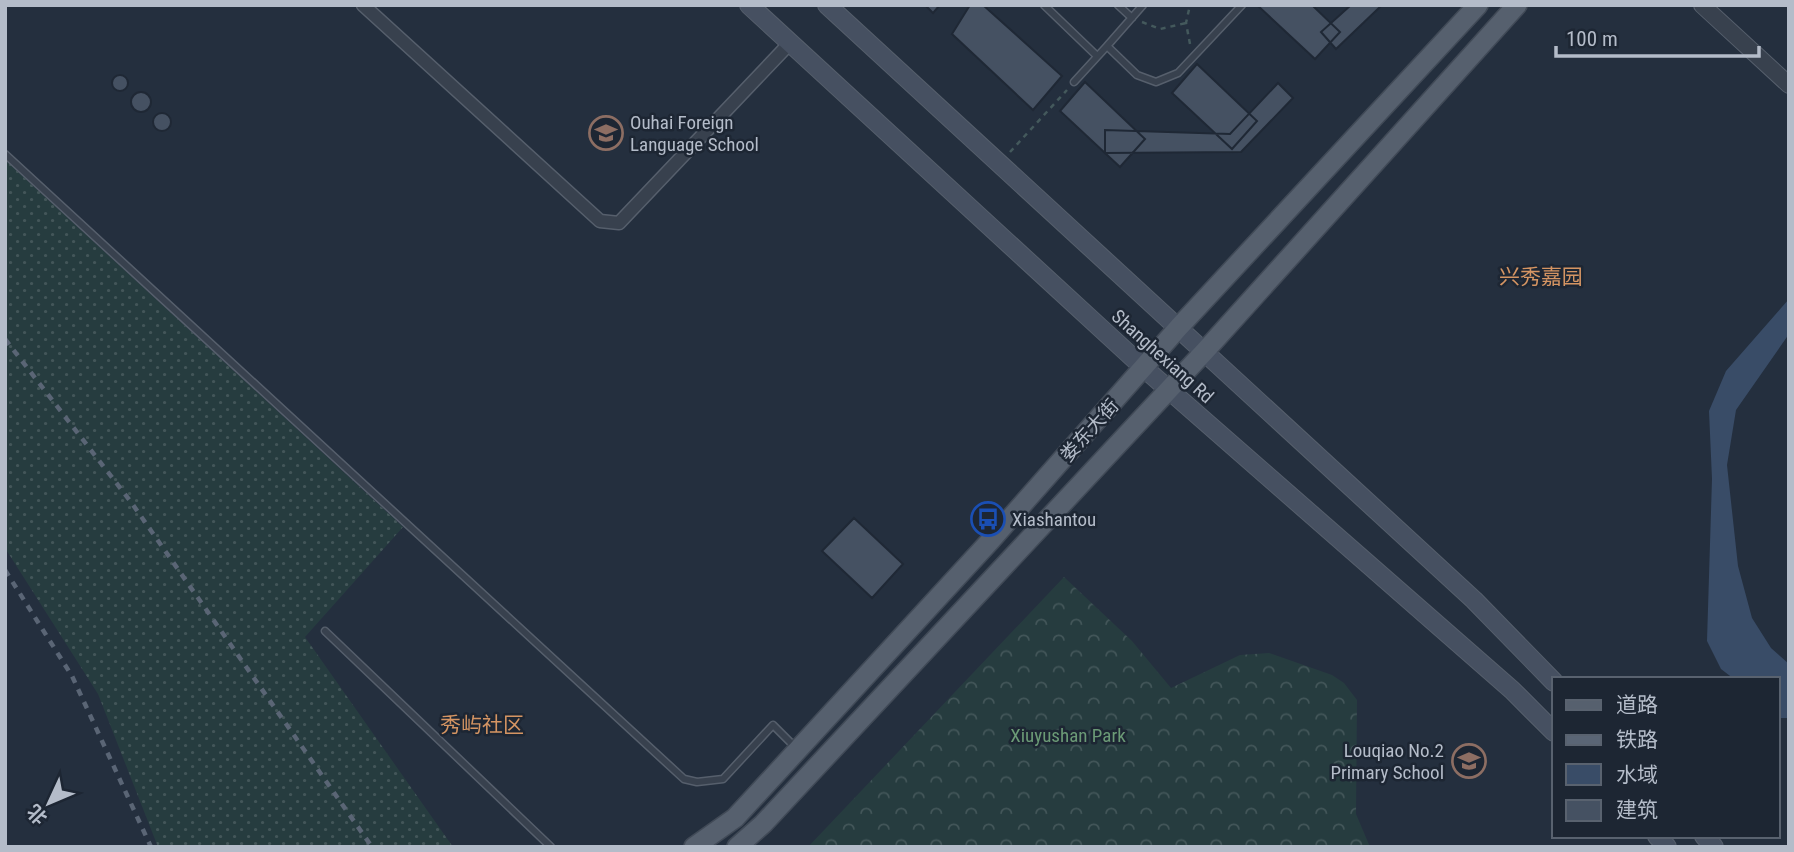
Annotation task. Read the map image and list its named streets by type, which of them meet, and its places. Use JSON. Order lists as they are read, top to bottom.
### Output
{
  "streets": {
    "main road": ["Shanghexiang Rd", "娄东大街"]
  },
  "crossings": [
    ["Shanghexiang Rd", "娄东大街"]
  ],
  "districts": ["兴秀嘉园", "秀屿社区"],
  "parks": ["Xiuyushan Park"],
  "places": {
    "school or university": ["Ouhai Foreign Language School", "Louqiao No.2 Primary School"],
    "bus stop": ["Xiashantou"]
  },
  "legend": [
    "道路",
    "铁路",
    "水域",
    "建筑"
  ],
  "scale_bar": "100 m",
  "north": "bottom left"
}
